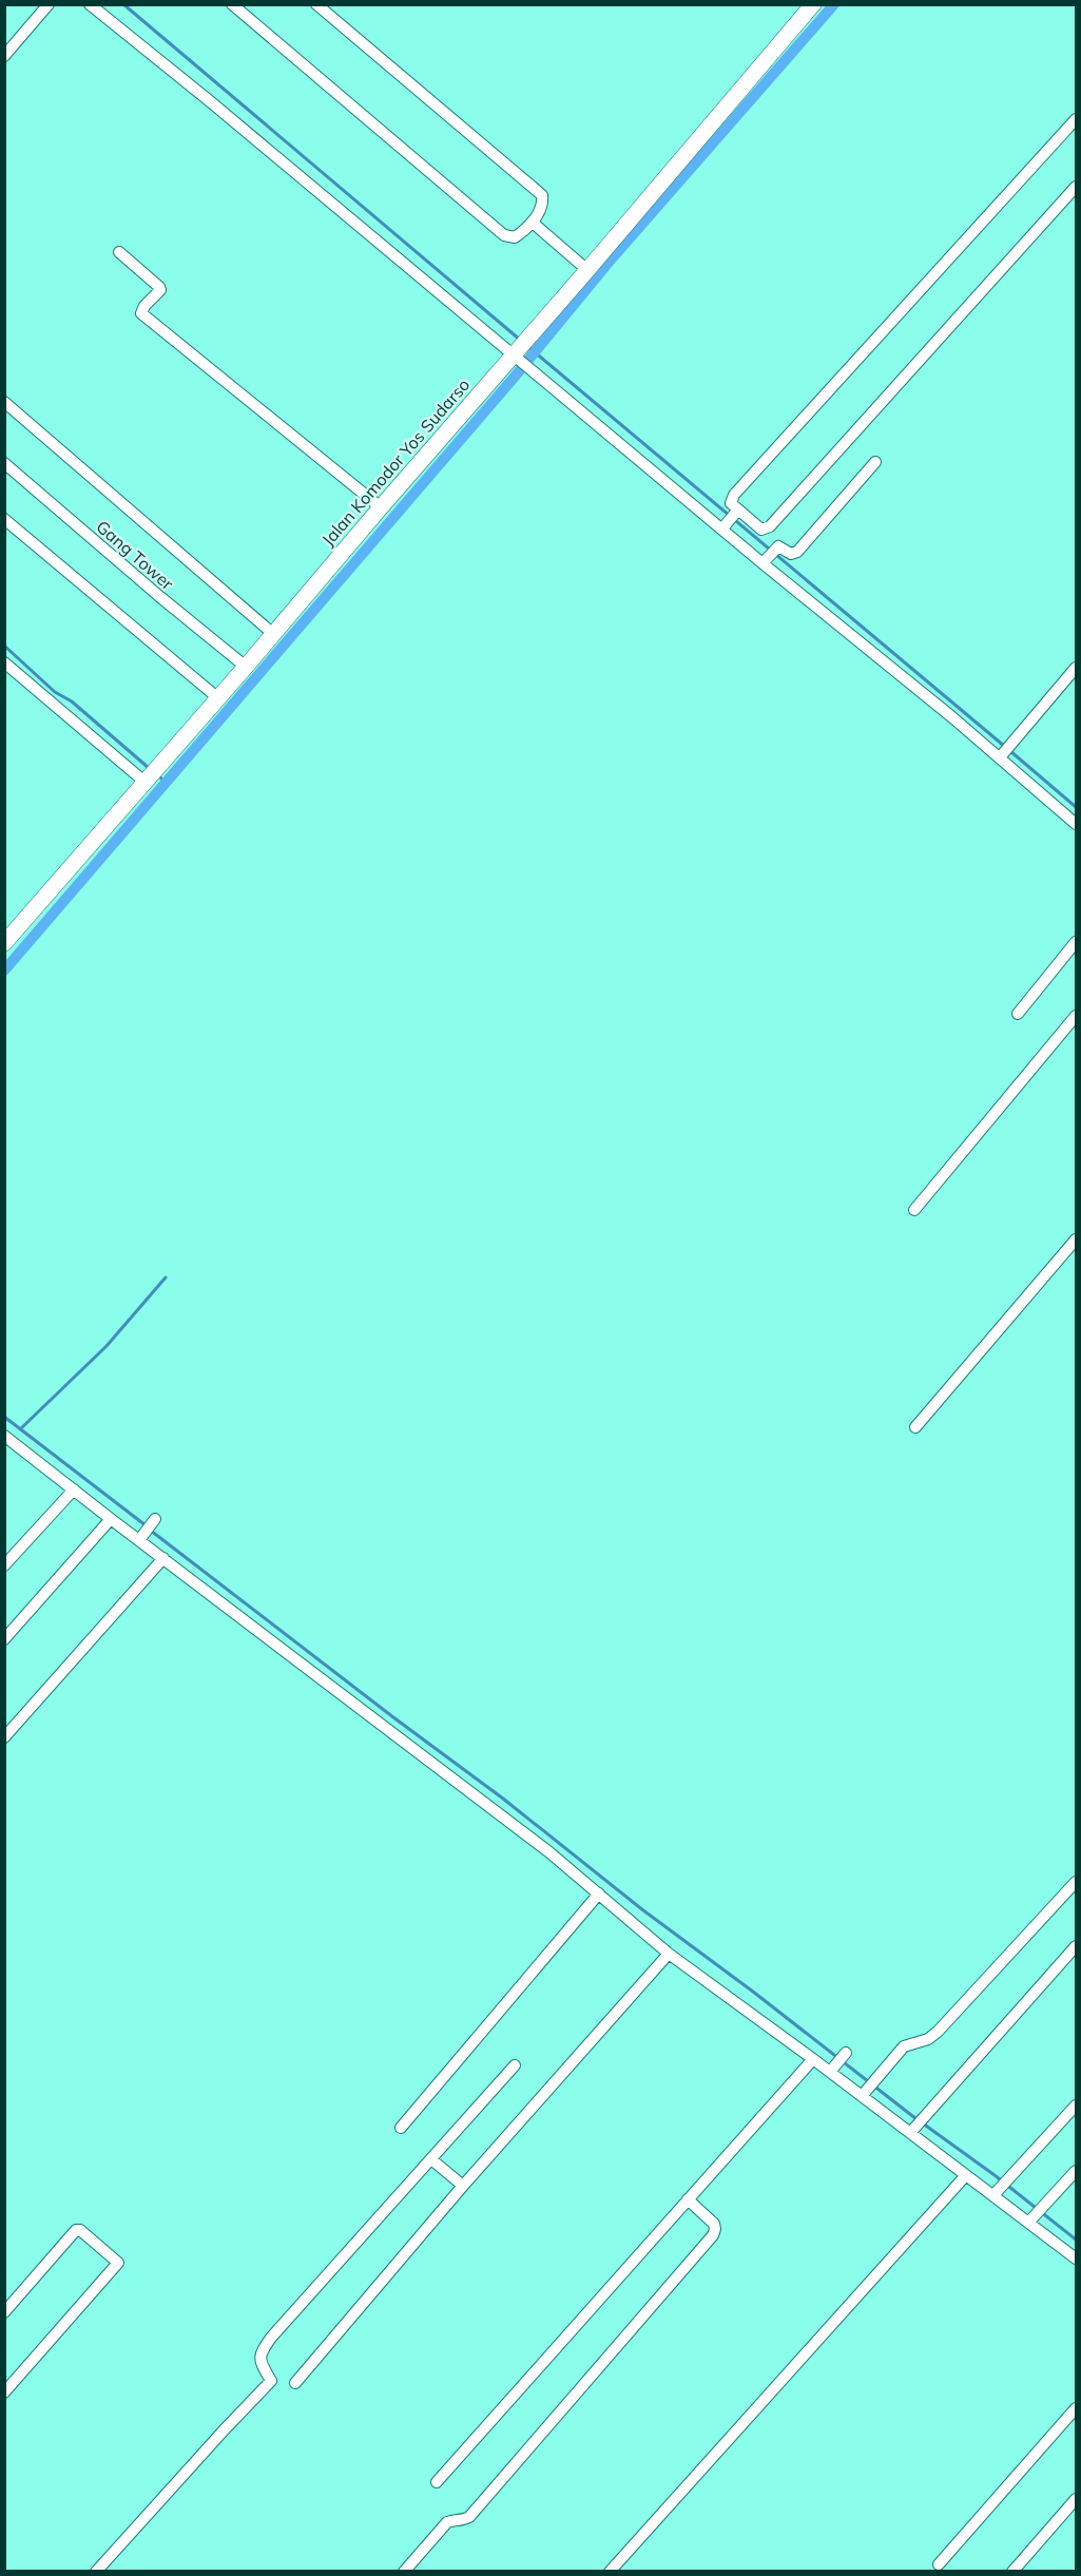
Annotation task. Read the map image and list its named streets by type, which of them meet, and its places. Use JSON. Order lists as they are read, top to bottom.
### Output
{
  "streets": {
    "street": ["Jalan Komodor Yos Sudarso", "Gang Tower"]
  },
  "crossings": [
    ["Jalan Komodor Yos Sudarso", "Gang Tower"]
  ]
}
